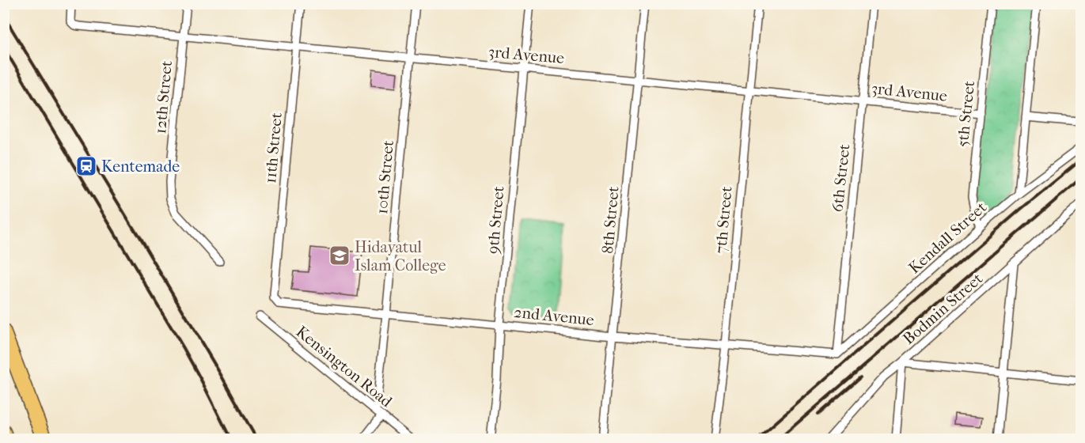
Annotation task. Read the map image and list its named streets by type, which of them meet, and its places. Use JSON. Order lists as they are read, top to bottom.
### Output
{
  "streets": {
    "street": [
      "3rd Avenue",
      "12th Street",
      "5th Street",
      "11th Street",
      "10th Street",
      "6th Street",
      "9th Street",
      "8th Street",
      "7th Street",
      "Kendall Street",
      "Bodmin Street",
      "2nd Avenue",
      "Kensington Road"
    ]
  },
  "crossings": [
    ["3rd Avenue", "12th Street"],
    ["3rd Avenue", "5th Street"],
    ["3rd Avenue", "11th Street"],
    ["3rd Avenue", "10th Street"],
    ["3rd Avenue", "6th Street"],
    ["3rd Avenue", "9th Street"],
    ["3rd Avenue", "8th Street"],
    ["3rd Avenue", "7th Street"],
    ["5th Street", "Kendall Street"],
    ["11th Street", "2nd Avenue"],
    ["10th Street", "2nd Avenue"],
    ["10th Street", "Kensington Road"],
    ["6th Street", "Kendall Street"],
    ["6th Street", "2nd Avenue"],
    ["9th Street", "2nd Avenue"],
    ["8th Street", "2nd Avenue"],
    ["7th Street", "2nd Avenue"],
    ["Kendall Street", "2nd Avenue"]
  ],
  "places": {
    "station": ["Kentemade"],
    "school or university": ["Hidayatul Islam College"]
  }
}
